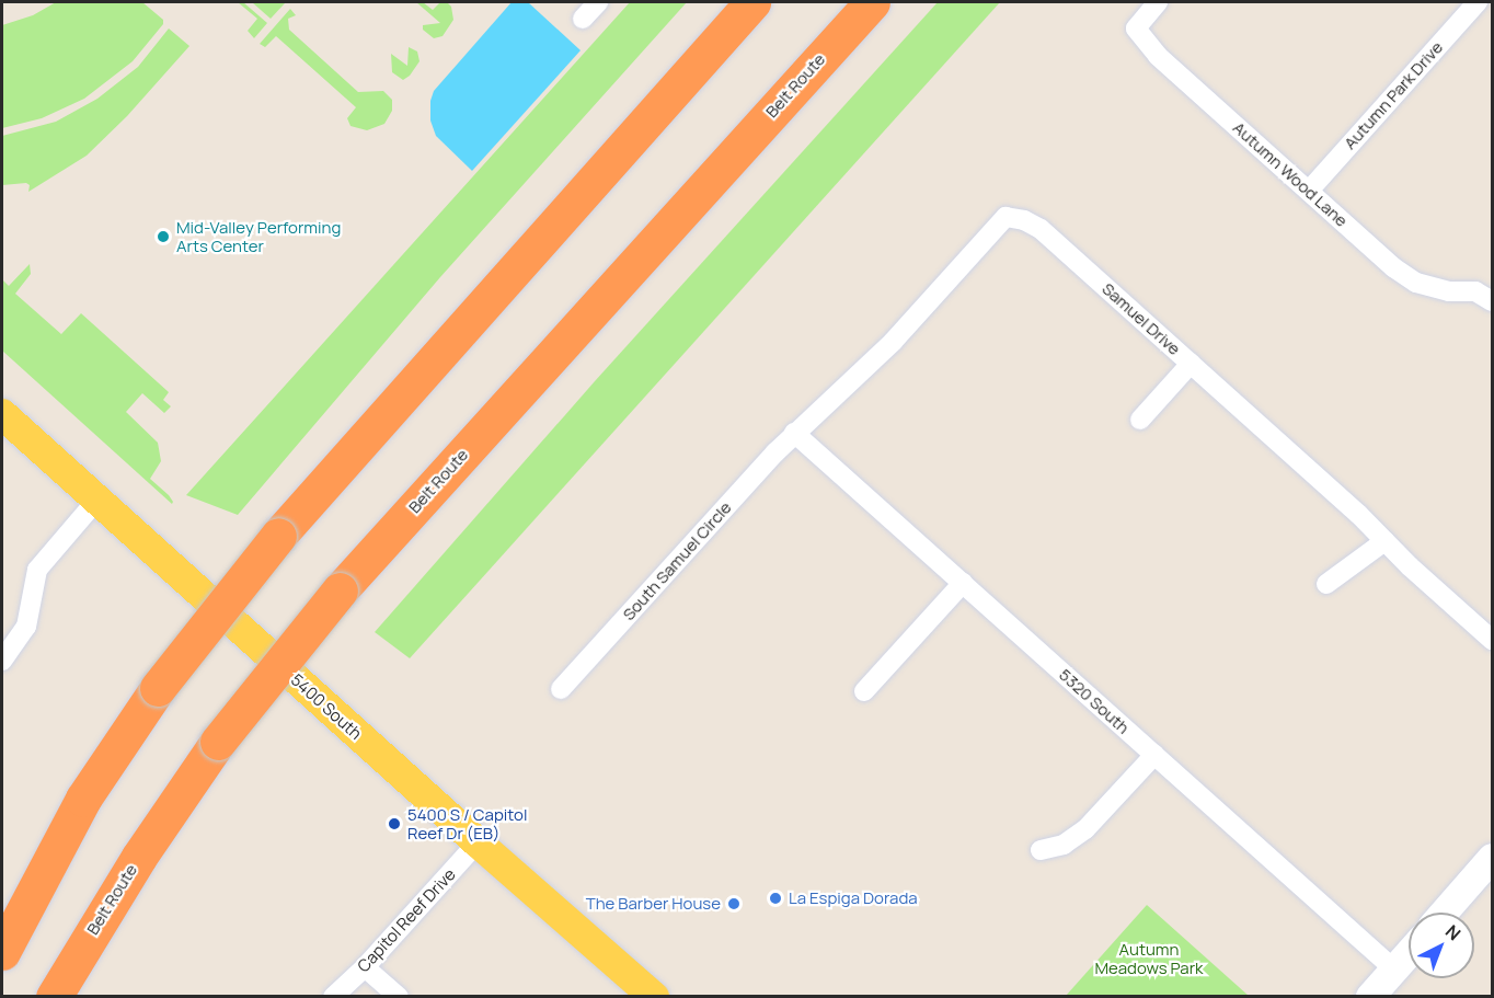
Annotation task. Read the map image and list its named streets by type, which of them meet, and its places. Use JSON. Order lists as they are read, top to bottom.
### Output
{
  "streets": {
    "highway": ["Belt Route"],
    "main road": ["5400 South"],
    "street": [
      "Autumn Park Drive",
      "Autumn Wood Lane",
      "Samuel Drive",
      "South Samuel Circle",
      "5320 South",
      "Capitol Reef Drive"
    ]
  },
  "crossings": [
    ["Autumn Park Drive", "Autumn Wood Lane"],
    ["Samuel Drive", "South Samuel Circle"],
    ["Samuel Drive", "5320 South"],
    ["South Samuel Circle", "5320 South"],
    ["5400 South", "Capitol Reef Drive"]
  ],
  "parks": ["Autumn Meadows Park"],
  "places": [
    "Mid-Valley Performing Arts Center",
    "5400 S / Capitol Reef Dr (EB)",
    "La Espiga Dorada",
    "The Barber House"
  ],
  "north": "top right"
}
